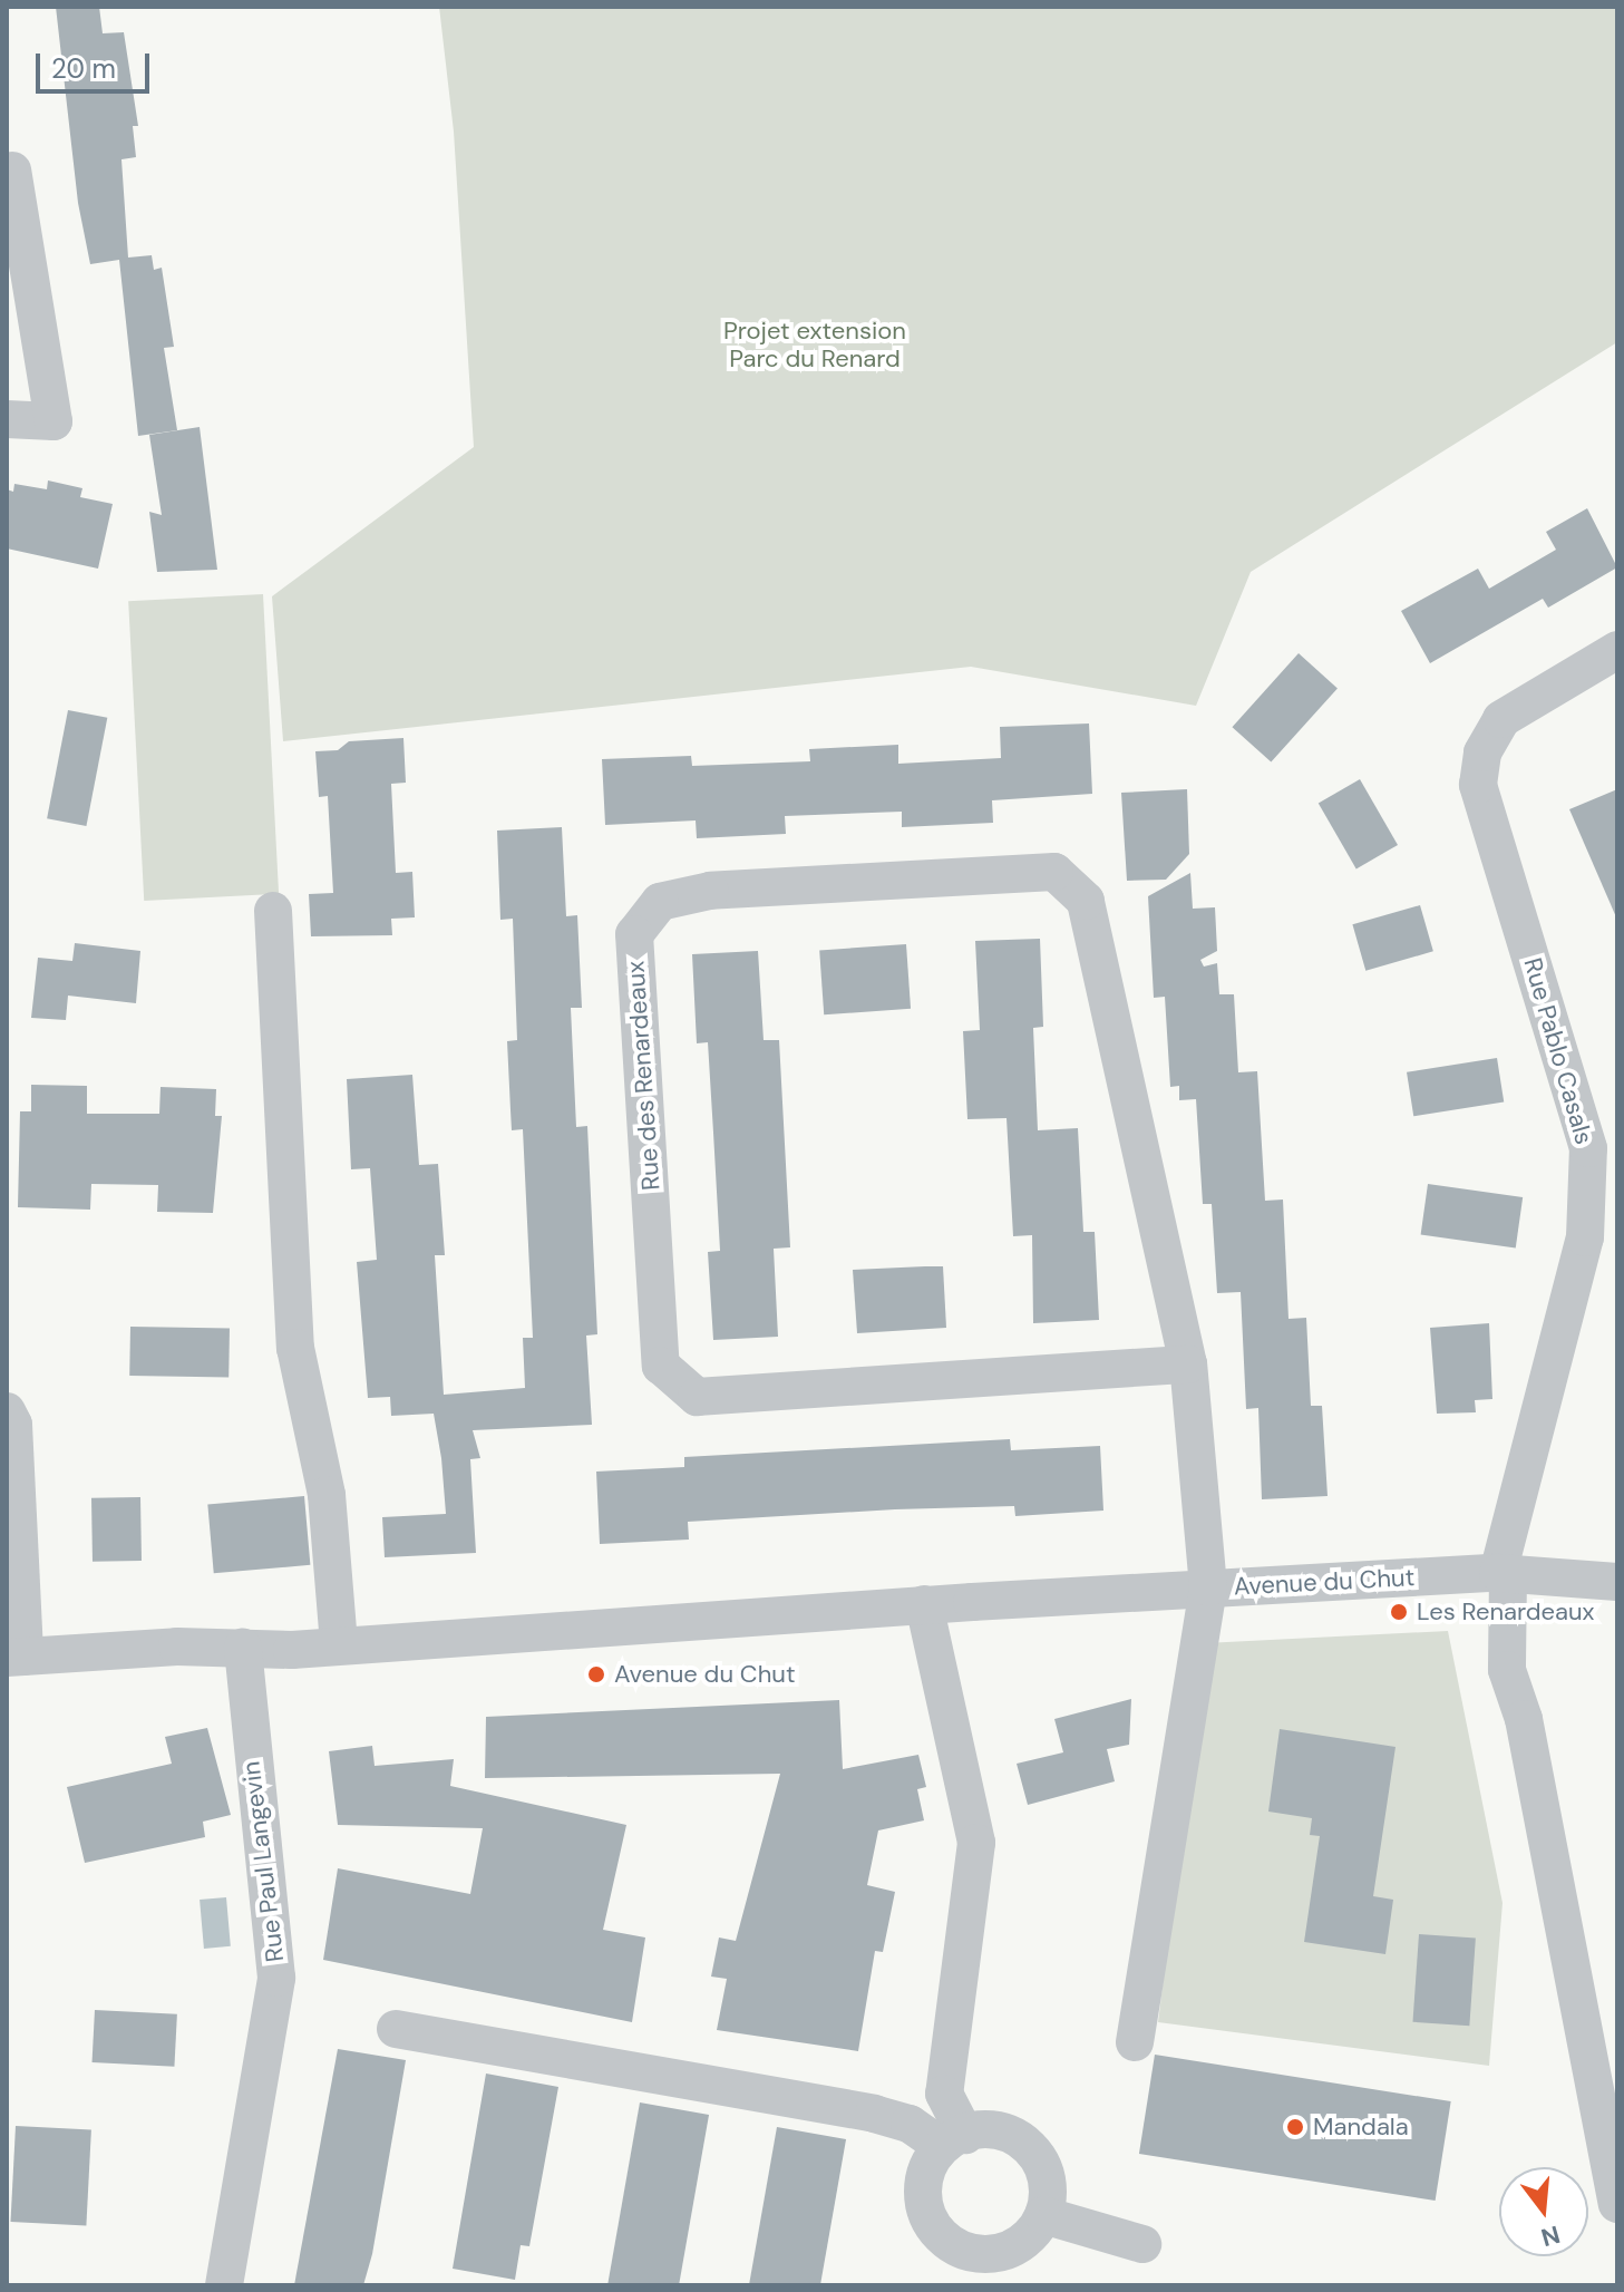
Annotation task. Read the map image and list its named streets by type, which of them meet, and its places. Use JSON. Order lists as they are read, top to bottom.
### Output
{
  "streets": {
    "street": [
      "Rue Pablo Casals",
      "Rue des Renardeaux",
      "Avenue du Chut",
      "Rue Paul Langevin"
    ]
  },
  "crossings": [
    ["Rue Pablo Casals", "Avenue du Chut"],
    ["Rue des Renardeaux", "Avenue du Chut"],
    ["Avenue du Chut", "Rue Paul Langevin"]
  ],
  "parks": ["Projet extension Parc du Renard"],
  "places": ["Les Renardeaux", "Avenue du Chut", "Mandala"],
  "scale_bar": "20 m",
  "north": "bottom"
}
